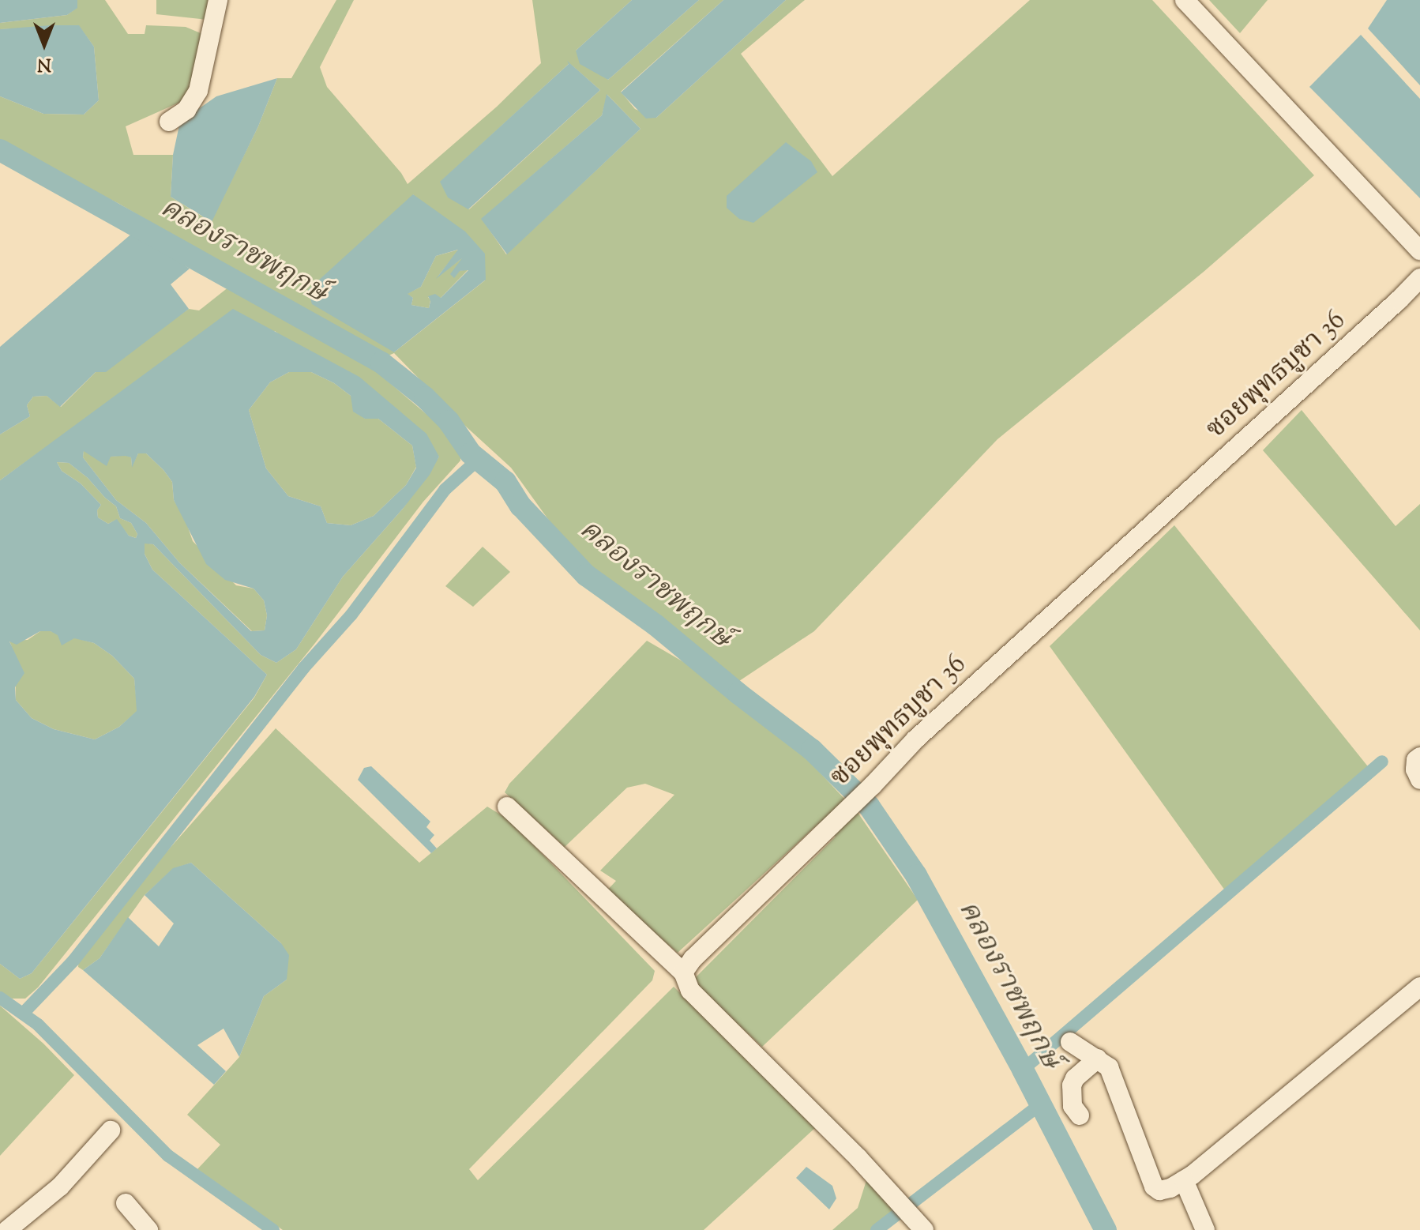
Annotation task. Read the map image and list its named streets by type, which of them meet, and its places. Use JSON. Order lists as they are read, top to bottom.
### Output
{
  "streets": {
    "street": ["ซอยพุทธบูชา 36"]
  },
  "water": ["คลองราชพฤกษ์"],
  "north": "bottom"
}
